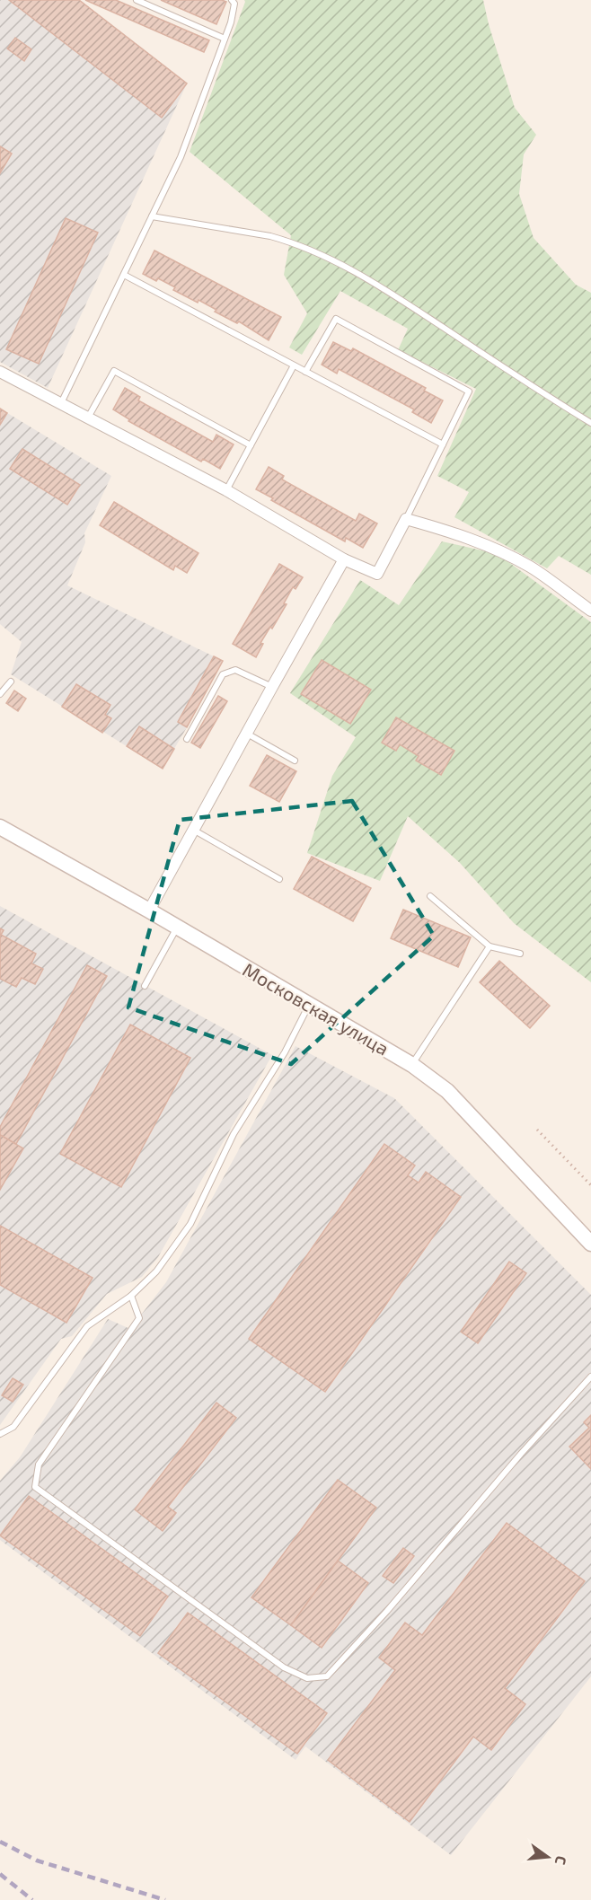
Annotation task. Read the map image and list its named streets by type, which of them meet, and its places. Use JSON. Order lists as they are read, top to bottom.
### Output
{
  "streets": {
    "main road": ["Московская улица"]
  },
  "north": "right"
}
